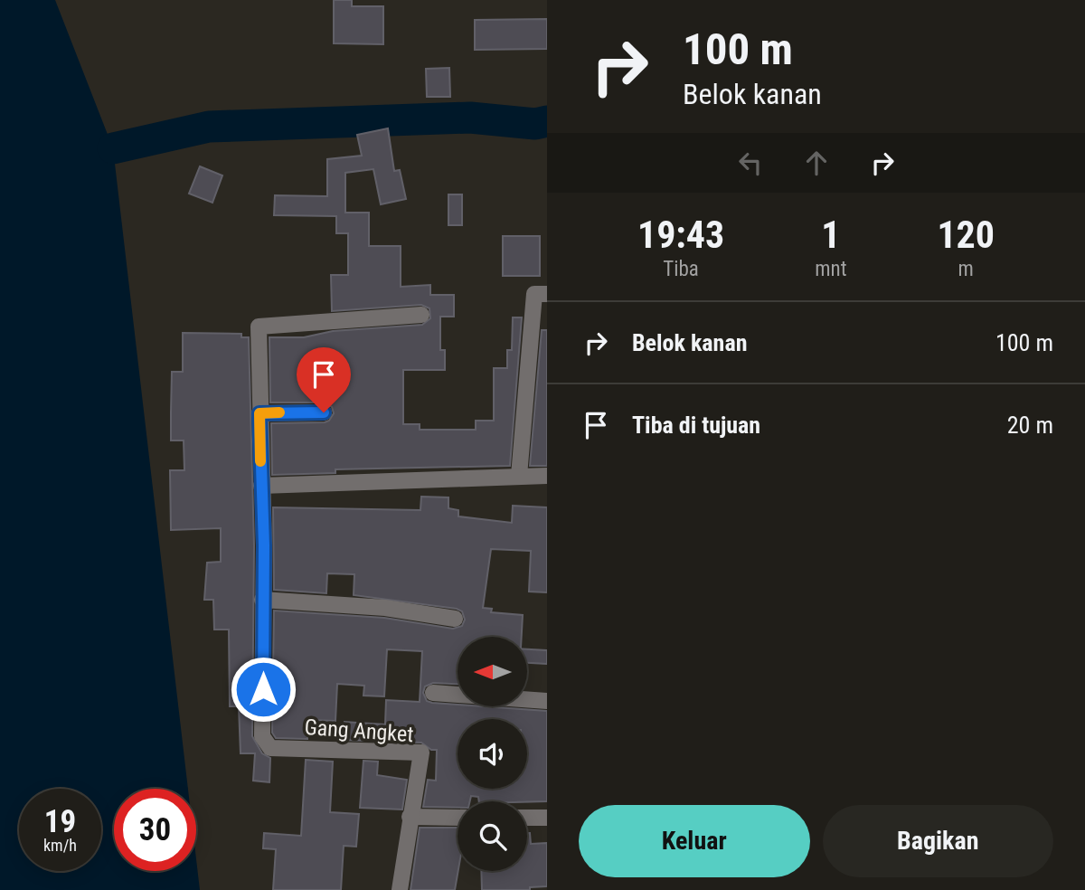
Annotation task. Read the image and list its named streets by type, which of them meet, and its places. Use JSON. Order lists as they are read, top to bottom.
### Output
{
  "streets": {
    "street": ["Gang Angket"]
  },
  "north": "left",
  "page": {
    "turn": ["100 m", "Belok kanan"],
    "eta": [
      "19:43",
      "Tiba",
      "1",
      "mnt",
      "120",
      "m"
    ],
    "list": [
      {
        "name": "Belok kanan",
        "value": "100 m"
      },
      {
        "name": "Tiba di tujuan",
        "value": "20 m"
      }
    ],
    "speed": "19 km/h",
    "limit": "30",
    "buttons": ["Keluar", "Bagikan"]
  }
}
